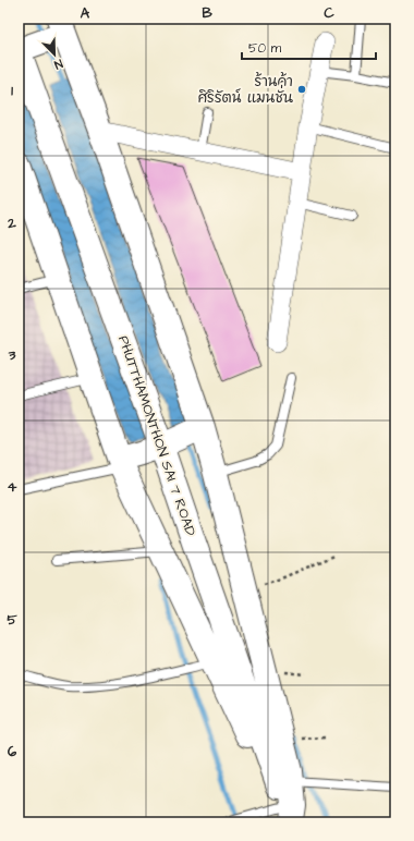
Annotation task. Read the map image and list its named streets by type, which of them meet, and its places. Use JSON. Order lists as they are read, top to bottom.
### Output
{
  "streets": {
    "main road": ["PHUTTHAMONTHON SAI 7 ROAD"]
  },
  "places": ["ร้านค้า ศิริรัตน์ แมนชั่น"],
  "scale_bar": "50 m",
  "north": "bottom right",
  "grid": {
    "columns": ["A", "B", "C"],
    "rows": [
      "1",
      "2",
      "3",
      "4",
      "5",
      "6"
    ]
  }
}
